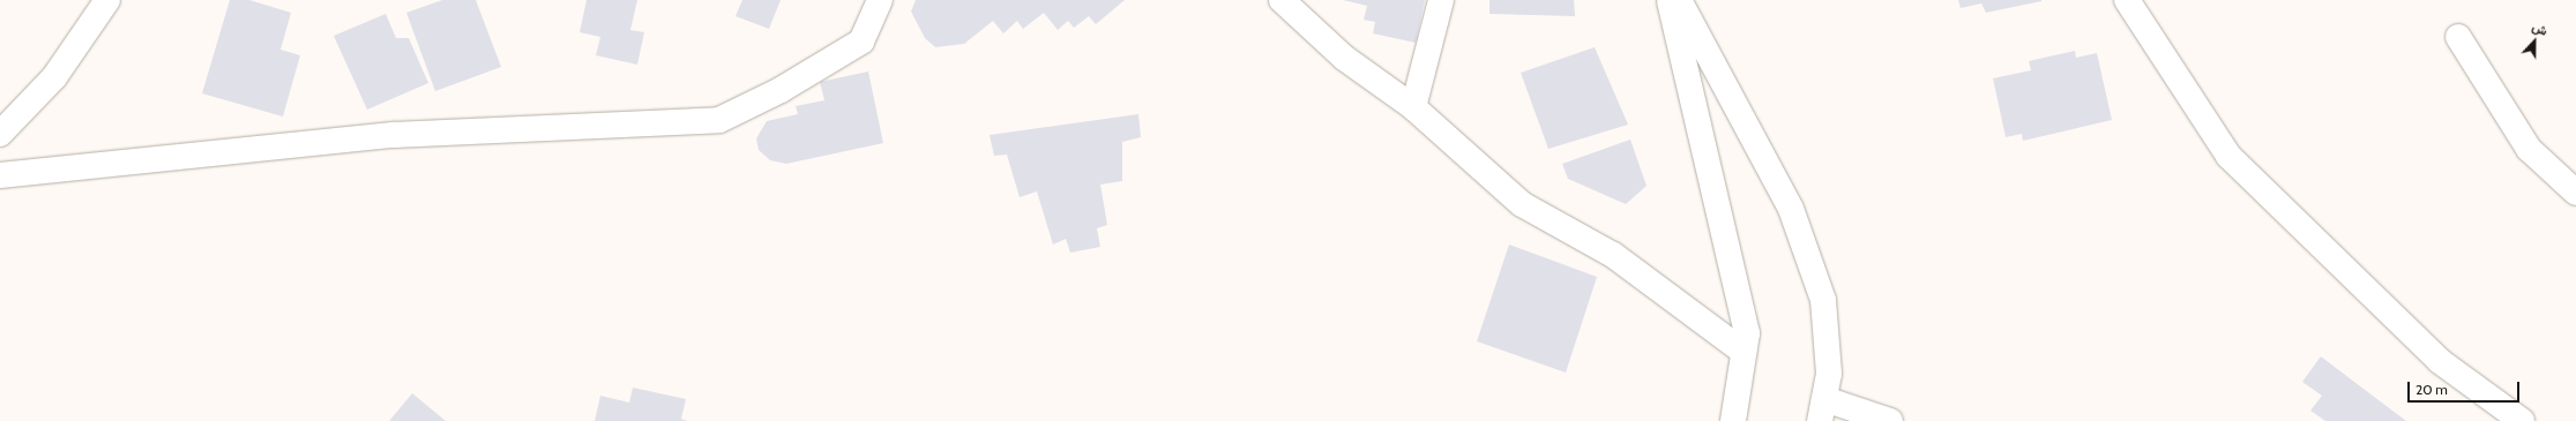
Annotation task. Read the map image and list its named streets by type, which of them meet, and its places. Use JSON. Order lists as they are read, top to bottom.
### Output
{
  "scale_bar": "20 m",
  "north": "top"
}
